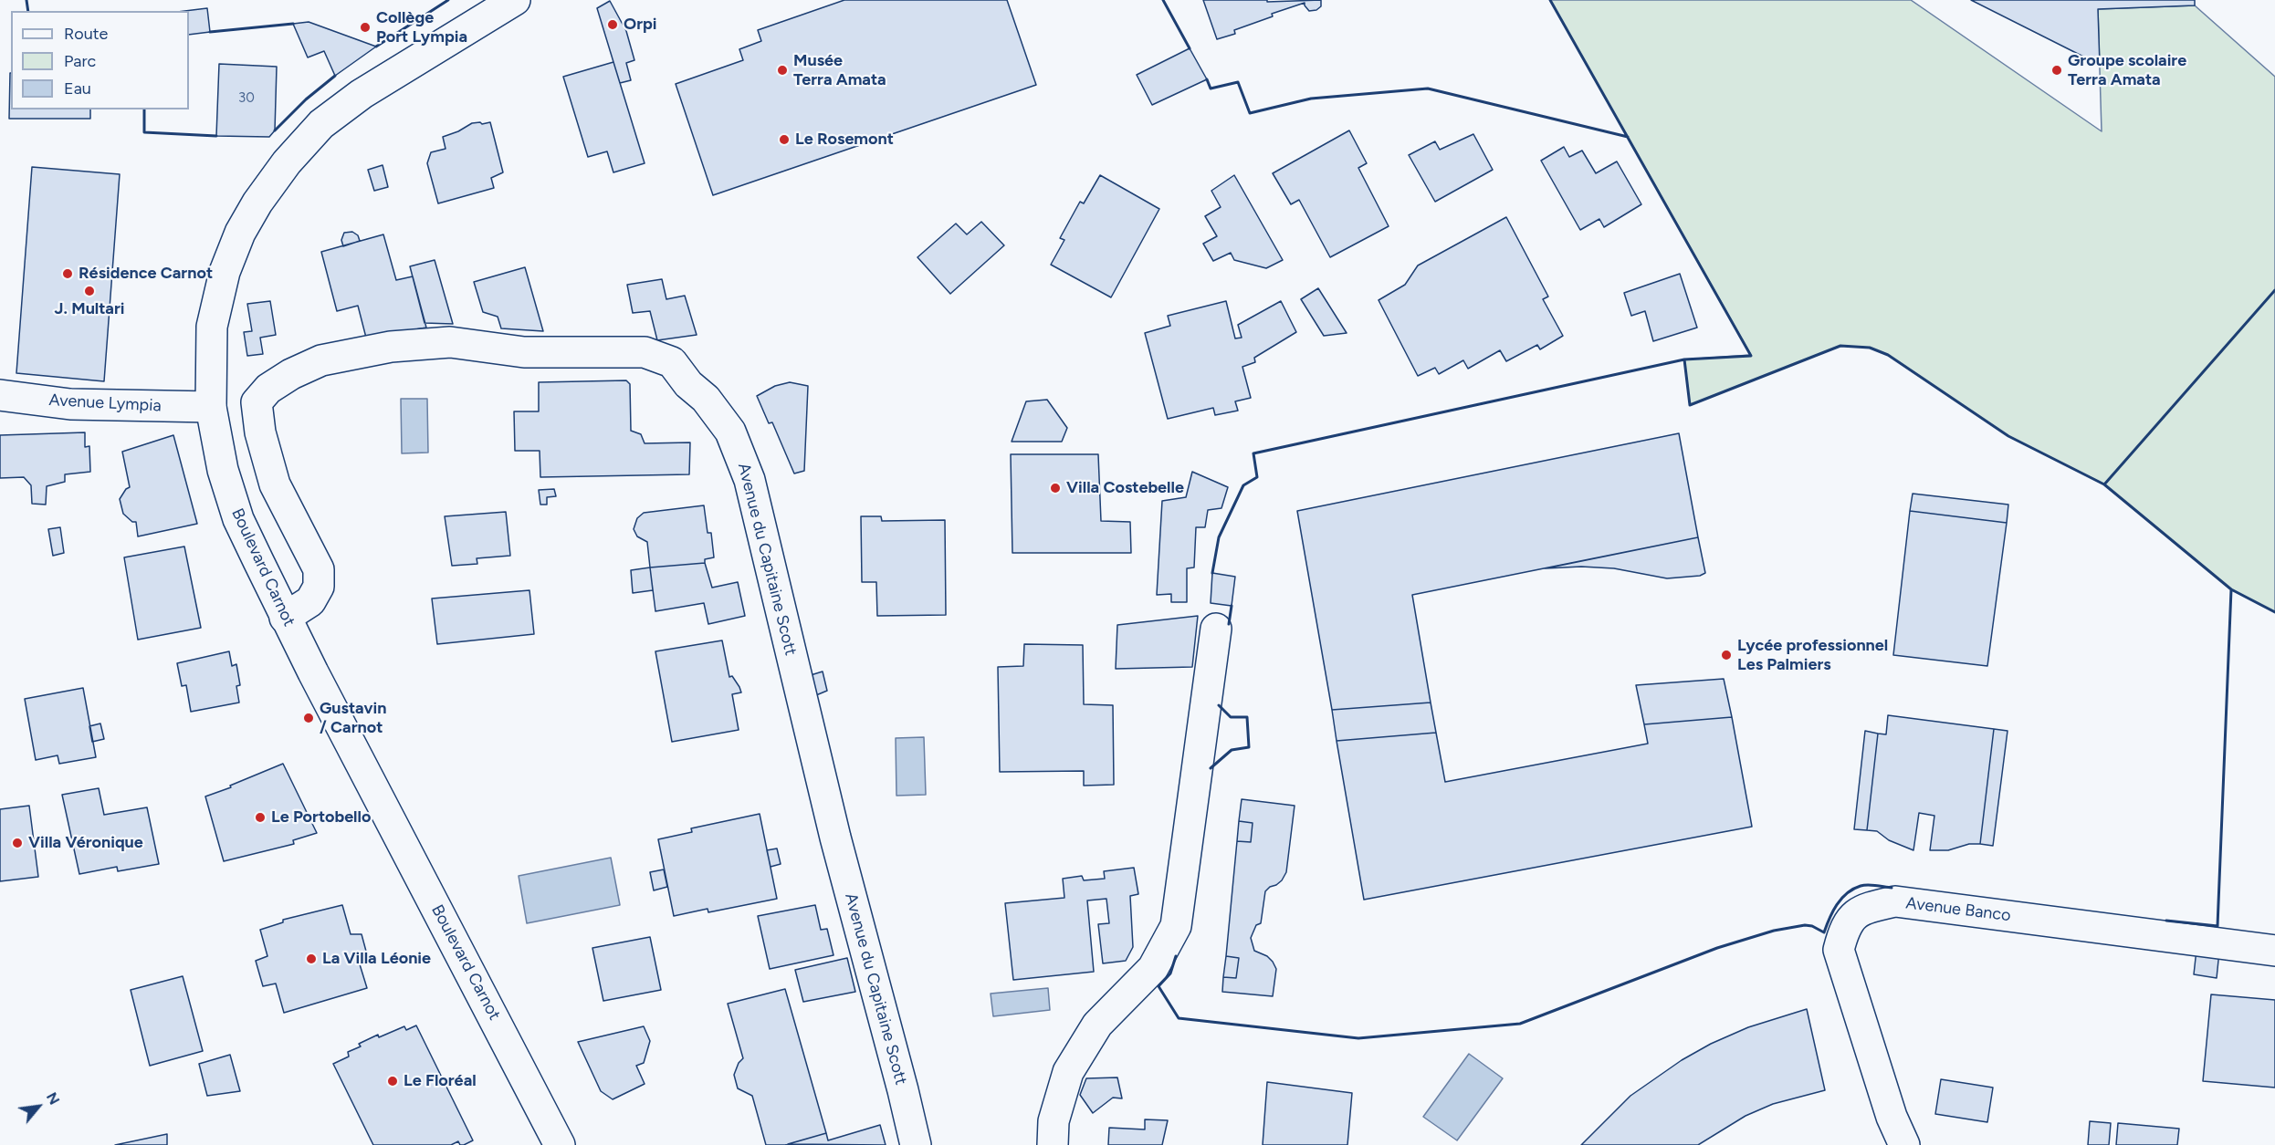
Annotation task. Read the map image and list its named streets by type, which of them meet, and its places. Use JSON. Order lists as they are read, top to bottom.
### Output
{
  "streets": {
    "street": [
      "Avenue Lympia",
      "Avenue du Capitaine Scott",
      "Boulevard Carnot",
      "Avenue Banco"
    ]
  },
  "crossings": [
    ["Avenue Lympia", "Boulevard Carnot"],
    ["Avenue du Capitaine Scott", "Boulevard Carnot"]
  ],
  "places": [
    "Orpi",
    "Collège Port Lympia",
    "Musée Terra Amata",
    "Groupe scolaire Terra Amata",
    "Le Rosemont",
    "Résidence Carnot",
    "J. Multari",
    "Villa Costebelle",
    "Lycée professionnel Les Palmiers",
    "Gustavin / Carnot",
    "Le Portobello",
    "Villa Véronique",
    "La Villa Léonie",
    "Le Floréal"
  ],
  "house_numbers": ["30"],
  "legend": ["Route", "Parc", "Eau"],
  "north": "top right"
}
